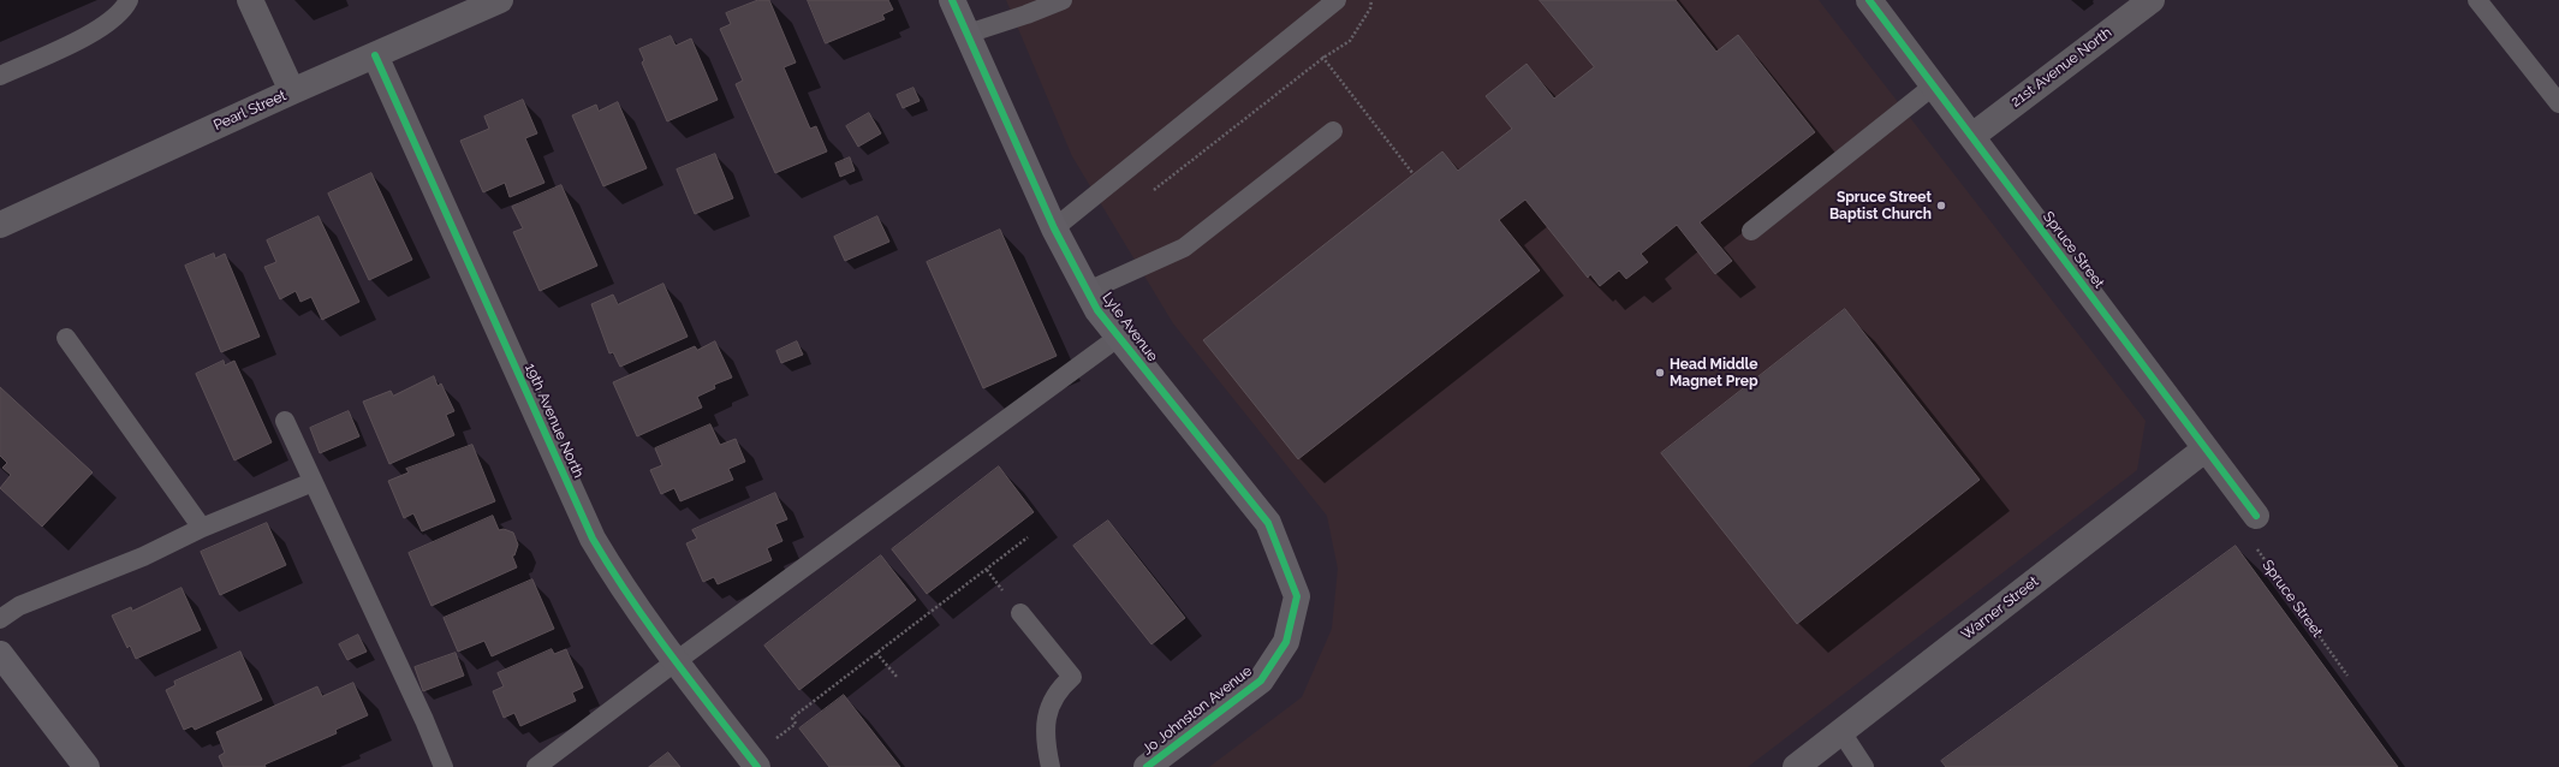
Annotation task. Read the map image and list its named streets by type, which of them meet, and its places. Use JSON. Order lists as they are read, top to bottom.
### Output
{
  "streets": {
    "street": [
      "21st Avenue North",
      "Pearl Street",
      "Spruce Street",
      "Lyle Avenue",
      "19th Avenue North",
      "Warner Street",
      "Jo Johnston Avenue"
    ]
  },
  "crossings": [
    ["21st Avenue North", "Spruce Street"],
    ["Pearl Street", "19th Avenue North"],
    ["Spruce Street", "Warner Street"],
    ["Lyle Avenue", "Jo Johnston Avenue"]
  ],
  "places": ["Spruce Street Baptist Church", "Head Middle Magnet Prep"]
}
